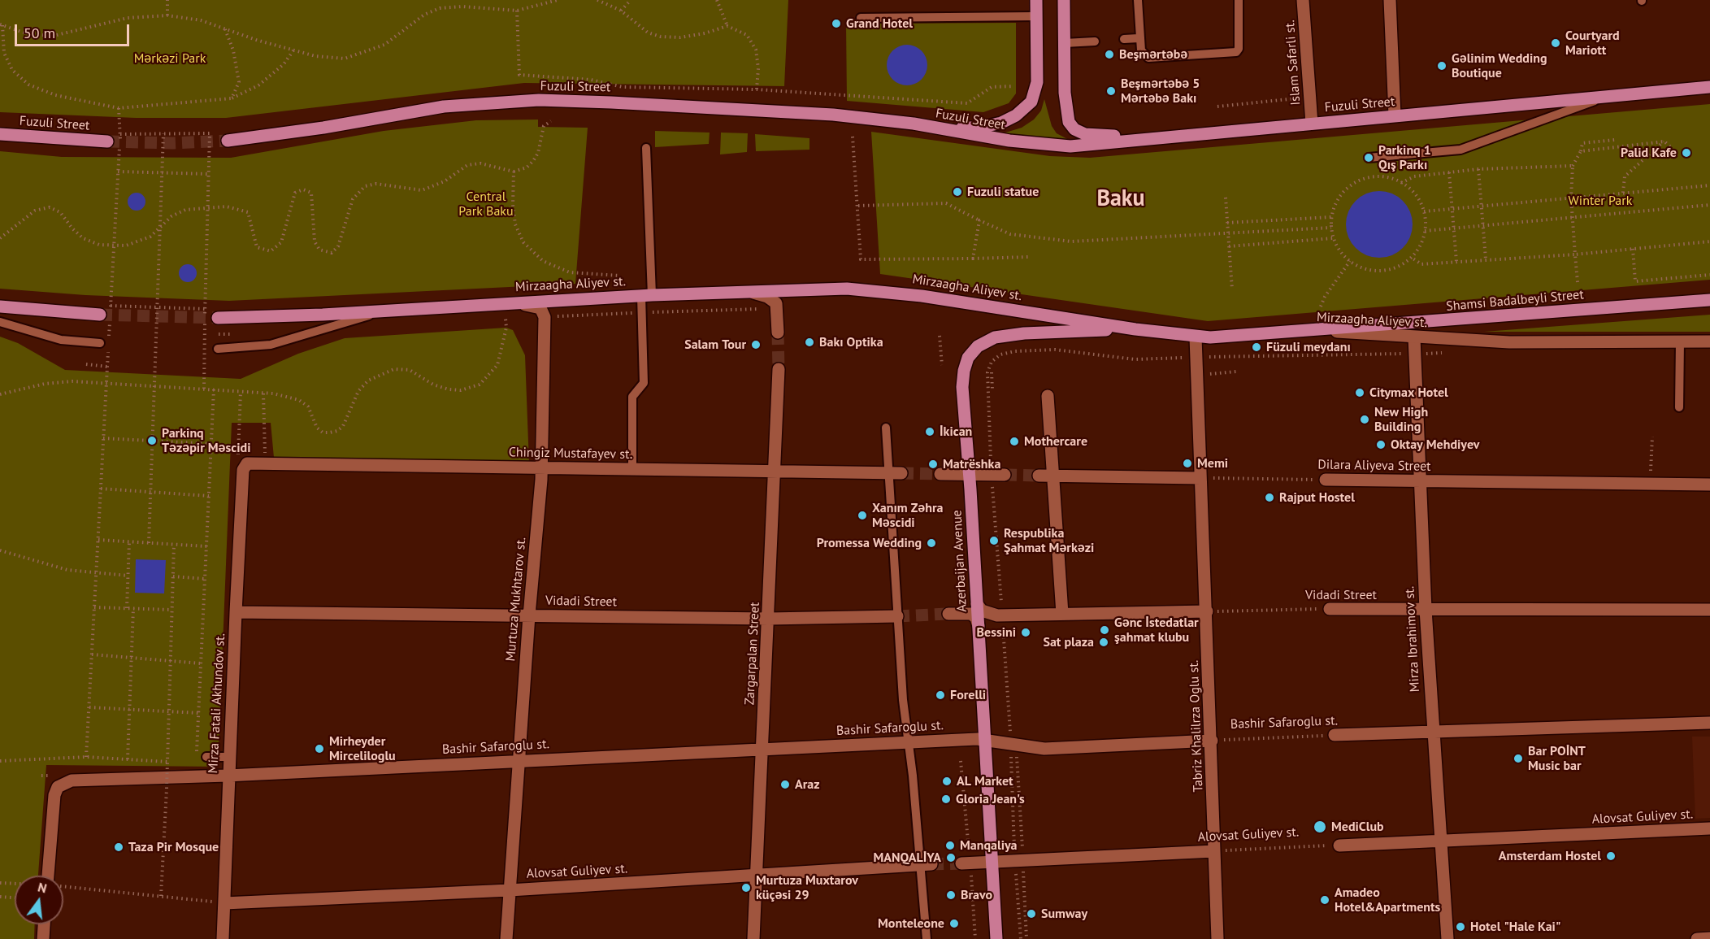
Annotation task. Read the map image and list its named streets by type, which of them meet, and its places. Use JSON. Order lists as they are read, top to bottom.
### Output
{
  "streets": {
    "main road": [
      "Fuzuli Street",
      "Mirzaagha Aliyev st.",
      "Shamsi Badalbeyli Street",
      "Azerbaijan Avenue"
    ],
    "street": [
      "Islam Safarli st.",
      "Chingiz Mustafayev st.",
      "Dilara Aliyeva Street",
      "Vidadi Street",
      "Murtuza Mukhtarov st.",
      "Mirza Ibrahimov st.",
      "Zargarpalan Street",
      "Mirza Fatali Akhundov st.",
      "Bashir Safaroglu st.",
      "Tabriz Khalilrza Oglu st.",
      "Alovsat Guliyev st."
    ]
  },
  "crossings": [
    ["Islam Safarli st.", "Fuzuli Street"],
    ["Mirzaagha Aliyev st.", "Shamsi Badalbeyli Street"],
    ["Mirzaagha Aliyev st.", "Azerbaijan Avenue"],
    ["Mirzaagha Aliyev st.", "Murtuza Mukhtarov st."],
    ["Mirzaagha Aliyev st.", "Mirza Ibrahimov st."],
    ["Mirzaagha Aliyev st.", "Tabriz Khalilrza Oglu st."],
    ["Chingiz Mustafayev st.", "Murtuza Mukhtarov st."],
    ["Chingiz Mustafayev st.", "Zargarpalan Street"],
    ["Chingiz Mustafayev st.", "Mirza Fatali Akhundov st."],
    ["Dilara Aliyeva Street", "Mirza Ibrahimov st."],
    ["Dilara Aliyeva Street", "Tabriz Khalilrza Oglu st."],
    ["Azerbaijan Avenue", "Bashir Safaroglu st."],
    ["Azerbaijan Avenue", "Alovsat Guliyev st."],
    ["Vidadi Street", "Murtuza Mukhtarov st."],
    ["Vidadi Street", "Mirza Ibrahimov st."],
    ["Vidadi Street", "Zargarpalan Street"],
    ["Vidadi Street", "Mirza Fatali Akhundov st."],
    ["Vidadi Street", "Tabriz Khalilrza Oglu st."],
    ["Murtuza Mukhtarov st.", "Bashir Safaroglu st."],
    ["Murtuza Mukhtarov st.", "Alovsat Guliyev st."],
    ["Mirza Ibrahimov st.", "Bashir Safaroglu st."],
    ["Mirza Ibrahimov st.", "Alovsat Guliyev st."],
    ["Zargarpalan Street", "Bashir Safaroglu st."],
    ["Zargarpalan Street", "Alovsat Guliyev st."],
    ["Mirza Fatali Akhundov st.", "Bashir Safaroglu st."],
    ["Mirza Fatali Akhundov st.", "Alovsat Guliyev st."],
    ["Bashir Safaroglu st.", "Tabriz Khalilrza Oglu st."],
    ["Tabriz Khalilrza Oglu st.", "Alovsat Guliyev st."]
  ],
  "districts": ["Baku"],
  "parks": ["Mərkəzi Park", "Central Park Baku", "Winter Park"],
  "places": [
    "Grand Hotel",
    "Courtyard Mariott",
    "Beşmərtəbə",
    "Gəlinim Wedding Boutique",
    "Beşmərtəbə 5 Mərtəbə Bakı",
    "Palid Kafe",
    "Parkinq 1 Qış Parkı",
    "Fuzuli statue",
    "Bakı Optika",
    "Salam Tour",
    "Füzuli meydanı",
    "Citymax Hotel",
    "New High Building",
    "İkican",
    "Parkinq Təzəpir Məscidi",
    "Mothercare",
    "Oktay Mehdiyev",
    "Memi",
    "Matrëshka",
    "Rajput Hostel",
    "Xanım Zəhra Məscidi",
    "Respublika Şahmat Mərkəzi",
    "Promessa Wedding",
    "Gənc İstedatlar şahmat klubu",
    "Bessini",
    "Sat plaza",
    "Forelli",
    "Mirheyder Mirceliloglu",
    "Bar POİNT Music bar",
    "AL Market",
    "Araz",
    "Gloria Jean's",
    "MediClub",
    "Manqaliya",
    "Taza Pir Mosque",
    "Amsterdam Hostel",
    "MANQALİYA",
    "Murtuza Muxtarov küçəsi 29",
    "Bravo",
    "Amadeo Hotel&Apartments",
    "Sumway",
    "Monteleone",
    "Hotel \"Hale Kai\""
  ],
  "scale_bar": "50 m",
  "north": "top"
}
